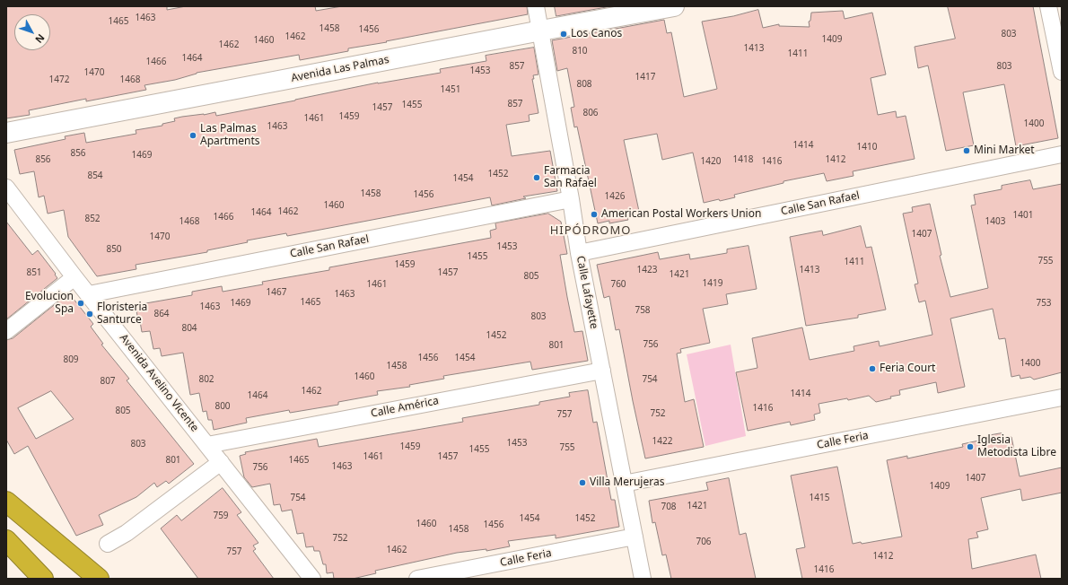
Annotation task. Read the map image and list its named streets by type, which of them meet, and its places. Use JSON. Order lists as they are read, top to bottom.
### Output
{
  "streets": {
    "street": [
      "Avenida Las Palmas",
      "Calle San Rafael",
      "Calle Lafayette",
      "Avenida Avelino Vicente",
      "Calle América",
      "Calle Feria"
    ]
  },
  "crossings": [
    ["Avenida Las Palmas", "Calle Lafayette"],
    ["Calle San Rafael", "Calle Lafayette"],
    ["Calle San Rafael", "Avenida Avelino Vicente"],
    ["Calle Lafayette", "Calle América"],
    ["Calle Lafayette", "Calle Feria"],
    ["Avenida Avelino Vicente", "Calle América"]
  ],
  "districts": ["HIPÓDROMO"],
  "places": [
    "Los Canos",
    "Las Palmas Apartments",
    "Mini Market",
    "Farmacia San Rafael",
    "American Postal Workers Union",
    "Evolucion Spa",
    "Floristeria Santurce",
    "Feria Court",
    "Iglesia Metodista Libre",
    "Villa Merujeras"
  ],
  "house_numbers": [
    "1463",
    "1465",
    "1458",
    "1456",
    "803",
    "1462",
    "1409",
    "1460",
    "1462",
    "1413",
    "810",
    "1411",
    "1464",
    "1466",
    "857",
    "803",
    "1453",
    "1470",
    "1417",
    "1472",
    "1468",
    "808",
    "1451",
    "857",
    "1455",
    "1457",
    "806",
    "1459",
    "1461",
    "1400",
    "1463",
    "1414",
    "1410",
    "856",
    "1469",
    "856",
    "1418",
    "1412",
    "1420",
    "1416",
    "1452",
    "854",
    "1454",
    "1458",
    "1456",
    "1426",
    "1460",
    "1462",
    "1464",
    "1401",
    "1466",
    "852",
    "1468",
    "1403",
    "1407",
    "1470",
    "1453",
    "850",
    "1455",
    "755",
    "1411",
    "1459",
    "1423",
    "1413",
    "851",
    "1457",
    "1421",
    "805",
    "1419",
    "1461",
    "760",
    "1467",
    "1463",
    "1465",
    "1469",
    "753",
    "1463",
    "758",
    "864",
    "803",
    "804",
    "1452",
    "756",
    "801",
    "1456",
    "1454",
    "809",
    "1400",
    "1458",
    "1460",
    "802",
    "754",
    "807",
    "1462",
    "1414",
    "1464",
    "800",
    "1416",
    "805",
    "752",
    "757",
    "1422",
    "1453",
    "803",
    "1459",
    "755",
    "1455",
    "1461",
    "1457",
    "801",
    "1465",
    "1463",
    "756",
    "1407",
    "1409",
    "754",
    "1415",
    "1421",
    "708",
    "759",
    "1454",
    "1452",
    "1460",
    "1456",
    "1458",
    "752",
    "706",
    "1462",
    "757",
    "1412",
    "1416"
  ],
  "north": "bottom right"
}
